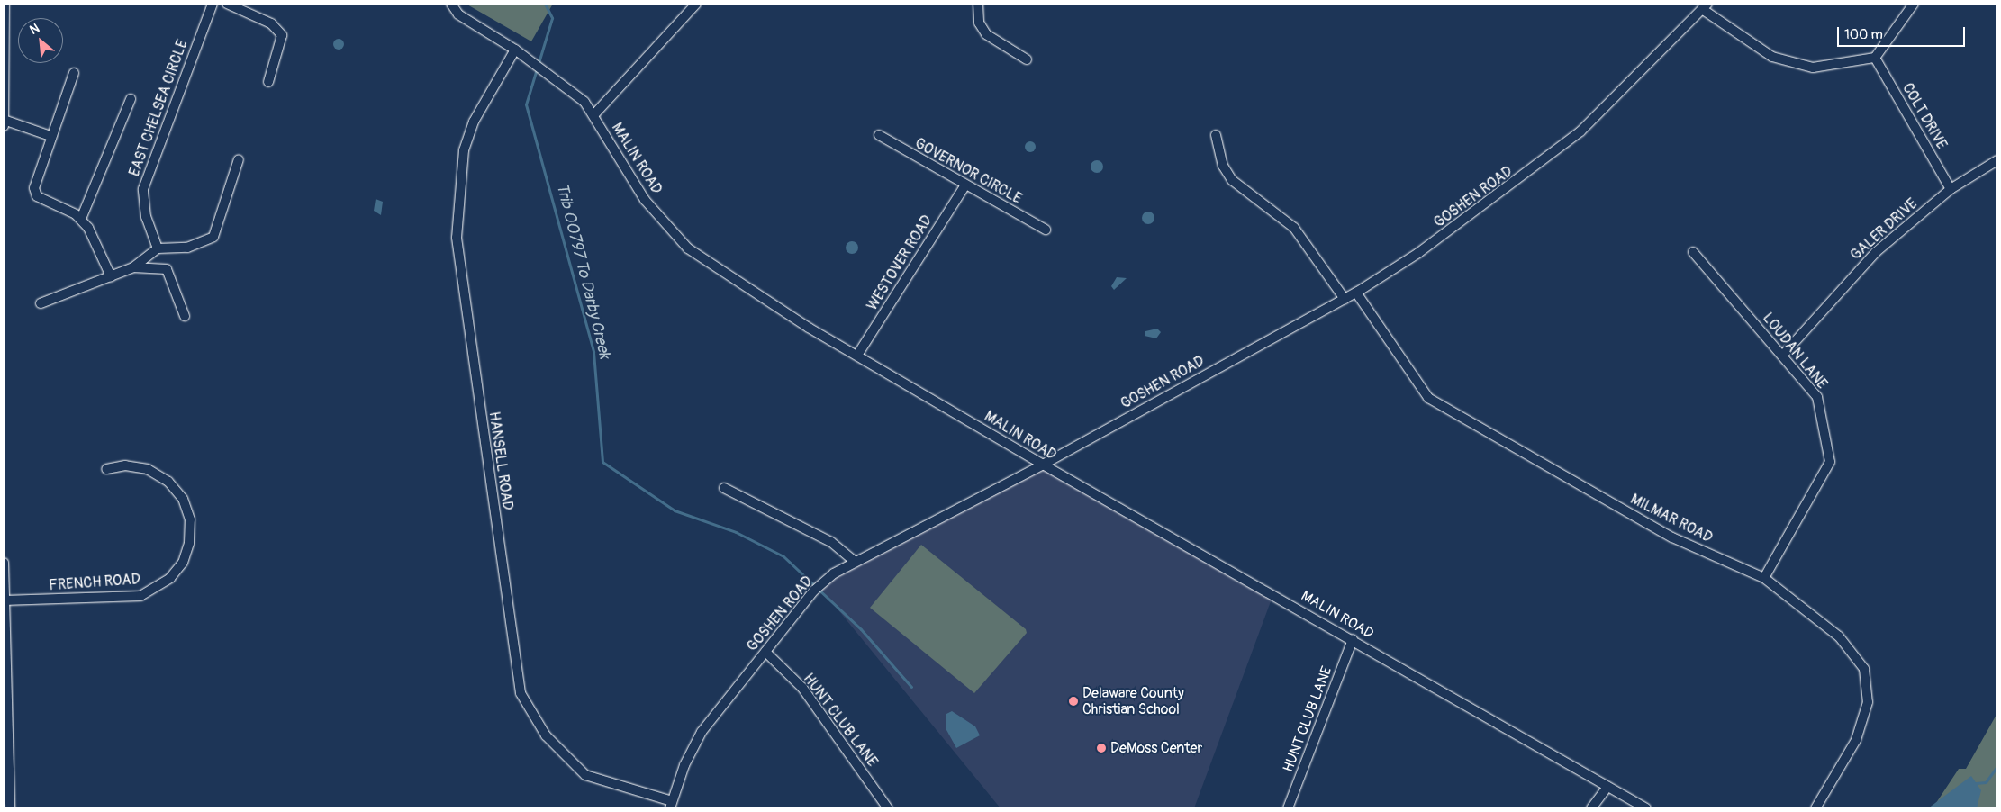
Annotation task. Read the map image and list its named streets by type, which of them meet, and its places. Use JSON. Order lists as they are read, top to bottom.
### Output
{
  "streets": {
    "street": [
      "EAST CHELSEA CIRCLE",
      "COLT DRIVE",
      "MALIN ROAD",
      "GOVERNOR CIRCLE",
      "GOSHEN ROAD",
      "GALER DRIVE",
      "WESTOVER ROAD",
      "LOUDAN LANE",
      "HANSELL ROAD",
      "MILMAR ROAD",
      "FRENCH ROAD",
      "HUNT CLUB LANE"
    ]
  },
  "crossings": [
    ["COLT DRIVE", "GALER DRIVE"],
    ["MALIN ROAD", "GOSHEN ROAD"],
    ["MALIN ROAD", "WESTOVER ROAD"],
    ["MALIN ROAD", "HANSELL ROAD"],
    ["MALIN ROAD", "HUNT CLUB LANE"],
    ["GOVERNOR CIRCLE", "WESTOVER ROAD"],
    ["GOSHEN ROAD", "HANSELL ROAD"],
    ["GOSHEN ROAD", "MILMAR ROAD"],
    ["GOSHEN ROAD", "HUNT CLUB LANE"],
    ["GALER DRIVE", "LOUDAN LANE"],
    ["LOUDAN LANE", "MILMAR ROAD"]
  ],
  "water": ["Trib 00797 To Darby Creek"],
  "places": ["Delaware County Christian School", "DeMoss Center"],
  "scale_bar": "100 m",
  "north": "top left"
}
